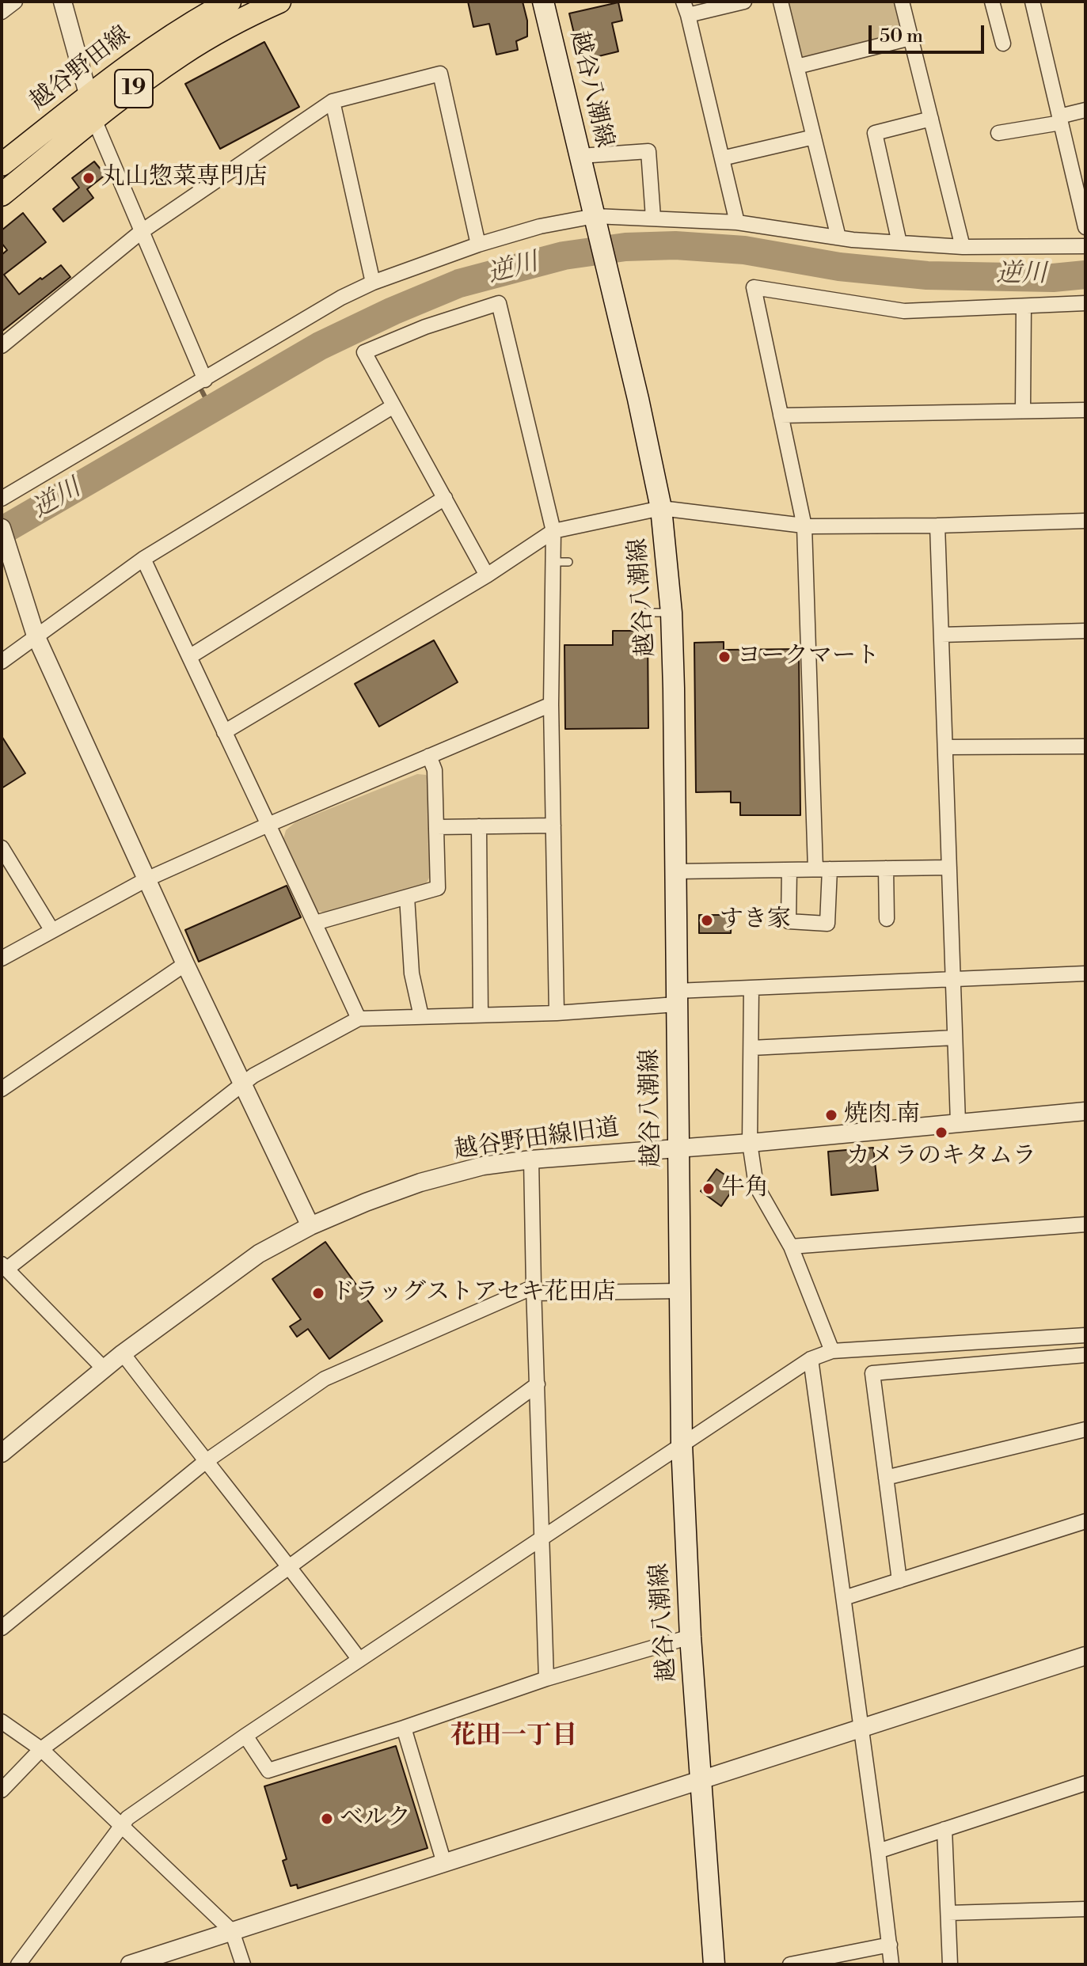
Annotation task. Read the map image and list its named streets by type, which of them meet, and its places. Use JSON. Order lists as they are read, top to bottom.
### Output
{
  "streets": {
    "main road": ["越谷野田線", "19", "越谷八潮線"],
    "street": ["越谷野田線旧道"]
  },
  "crossings": [
    ["越谷八潮線", "越谷野田線旧道"]
  ],
  "districts": ["花田一丁目"],
  "water": ["逆川"],
  "places": [
    "丸山惣菜専門店",
    "ヨークマート",
    "すき家",
    "焼肉 南",
    "カメラのキタムラ",
    "牛角",
    "ドラッグストアセキ花田店",
    "ベルク"
  ],
  "scale_bar": "50 m"
}
